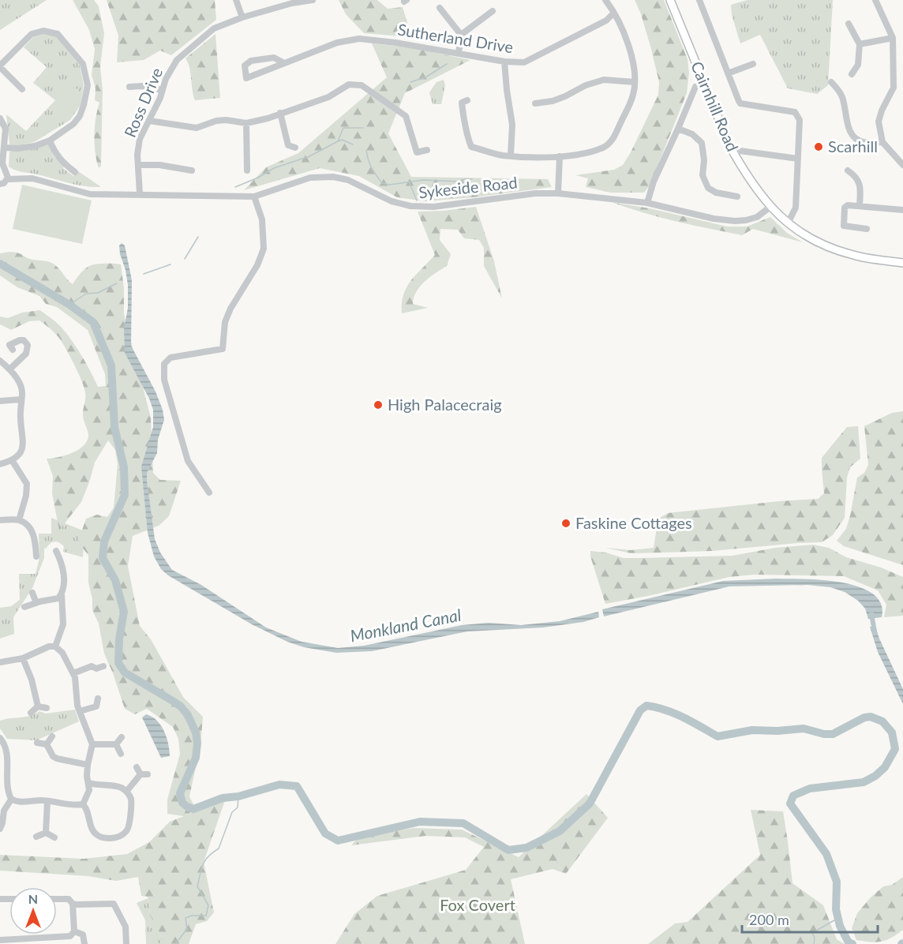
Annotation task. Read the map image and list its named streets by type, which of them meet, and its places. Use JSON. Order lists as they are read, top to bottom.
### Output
{
  "streets": {
    "main road": ["Cairnhill Road"],
    "street": ["Sutherland Drive", "Ross Drive", "Sykeside Road"]
  },
  "crossings": [
    ["Ross Drive", "Sykeside Road"],
    ["Cairnhill Road", "Sykeside Road"]
  ],
  "water": ["Monkland Canal"],
  "parks": ["Fox Covert"],
  "places": ["Scarhill", "High Palacecraig", "Faskine Cottages"],
  "scale_bar": "200 m",
  "north": "top"
}
